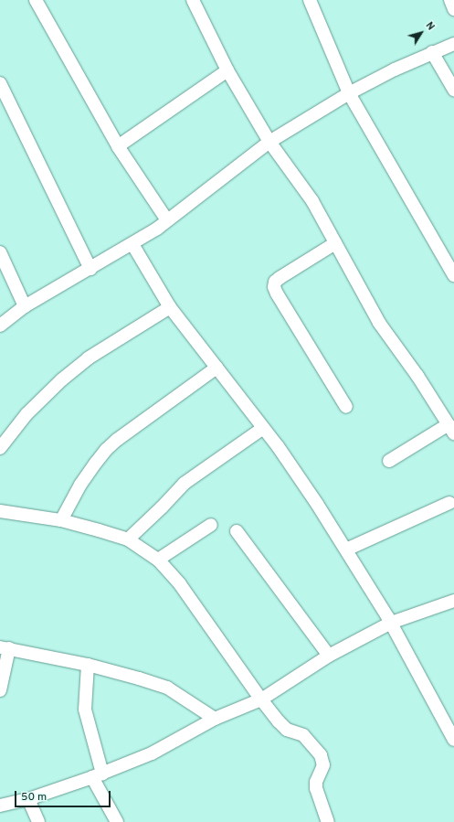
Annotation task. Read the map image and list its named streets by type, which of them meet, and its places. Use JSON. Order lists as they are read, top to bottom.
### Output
{
  "scale_bar": "50 m",
  "north": "top right"
}
